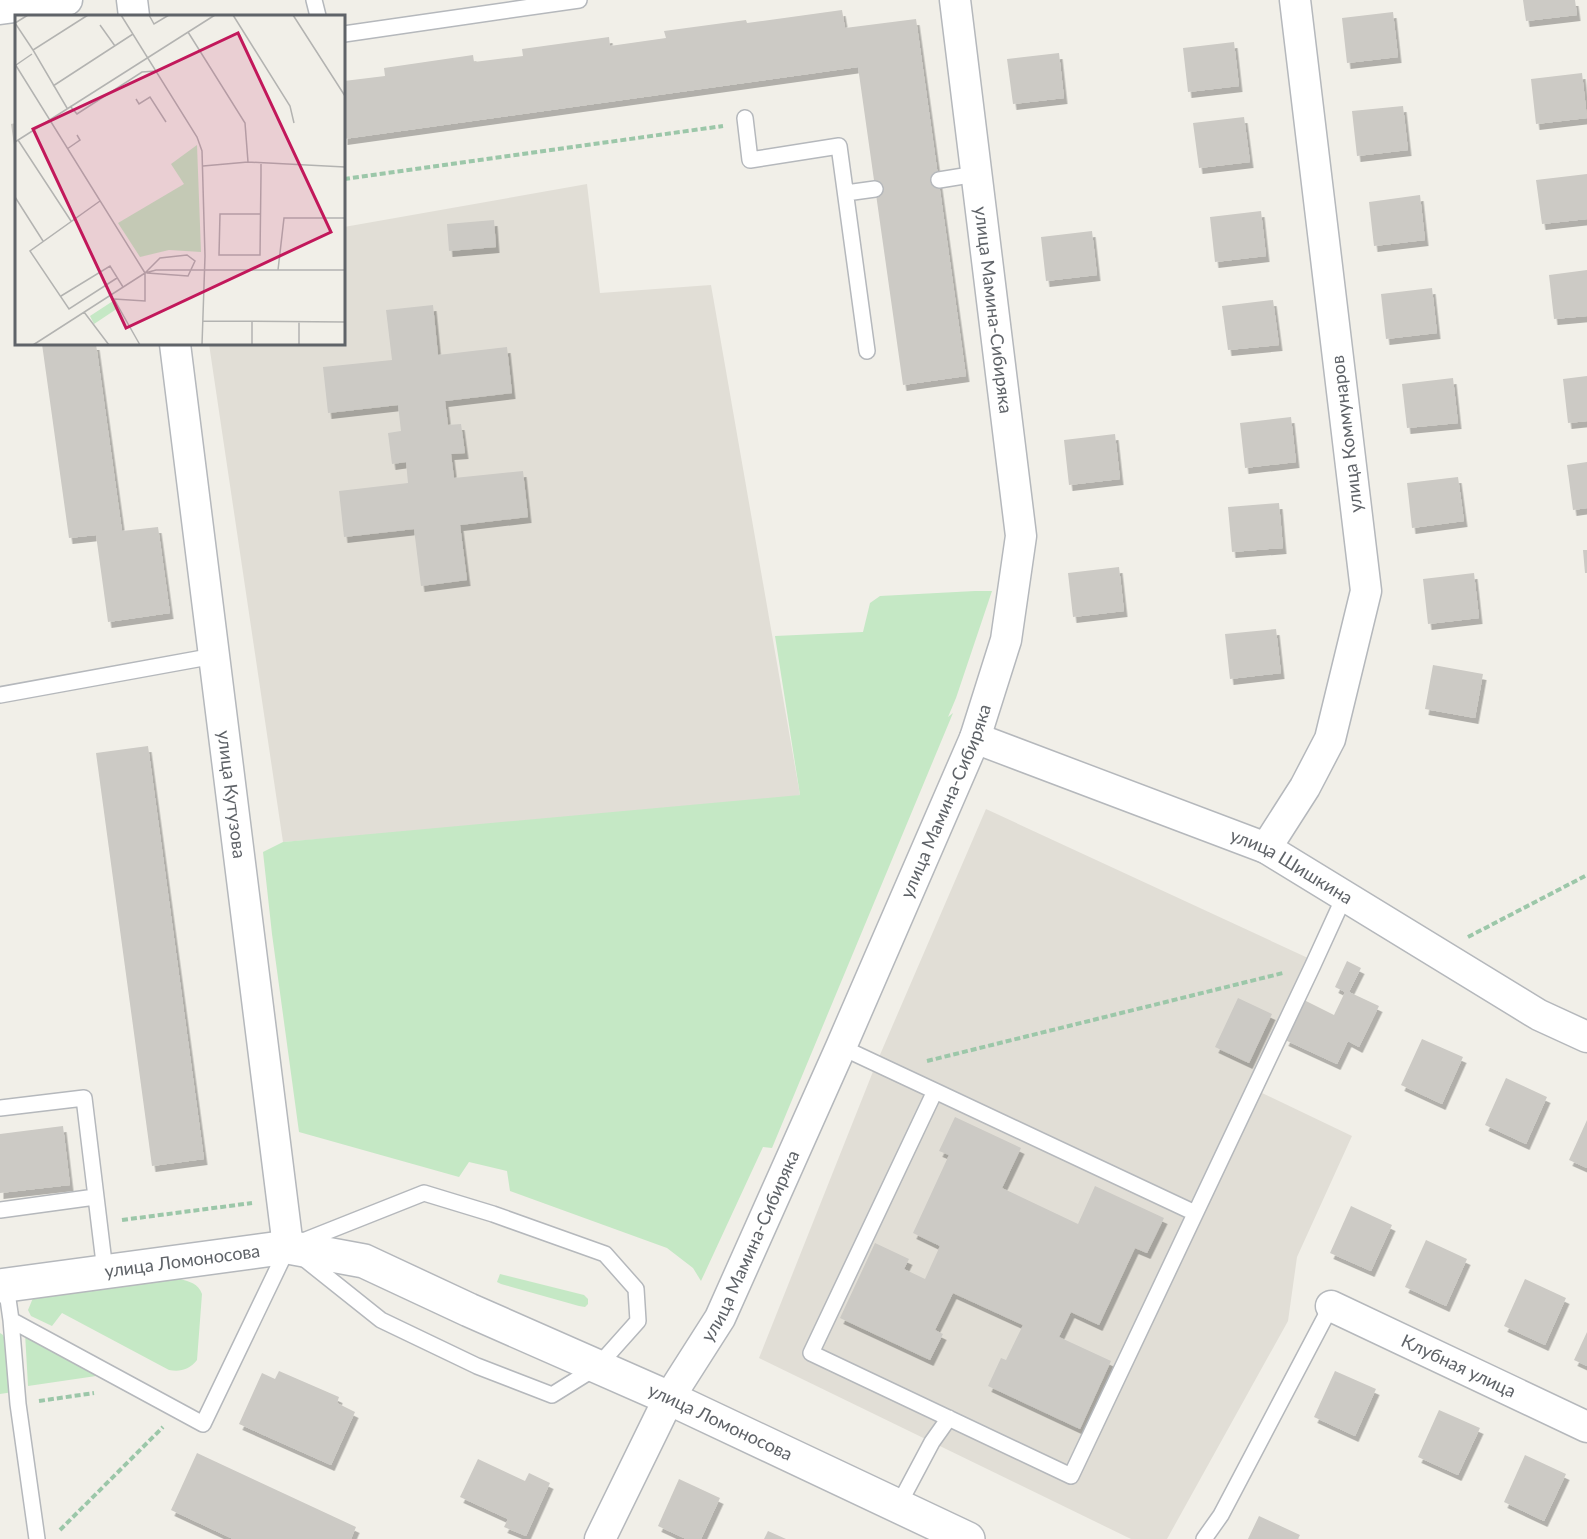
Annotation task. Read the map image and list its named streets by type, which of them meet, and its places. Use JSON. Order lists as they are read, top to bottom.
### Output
{
  "streets": {
    "street": [
      "улица Мамина-Сибиряка",
      "улица Коммунаров",
      "улица Кутузова",
      "улица Шишкина",
      "улица Ломоносова",
      "Клубная улица"
    ]
  },
  "crossings": [
    ["улица Мамина-Сибиряка", "улица Шишкина"],
    ["улица Мамина-Сибиряка", "улица Ломоносова"],
    ["улица Коммунаров", "улица Шишкина"],
    ["улица Кутузова", "улица Ломоносова"]
  ]
}
